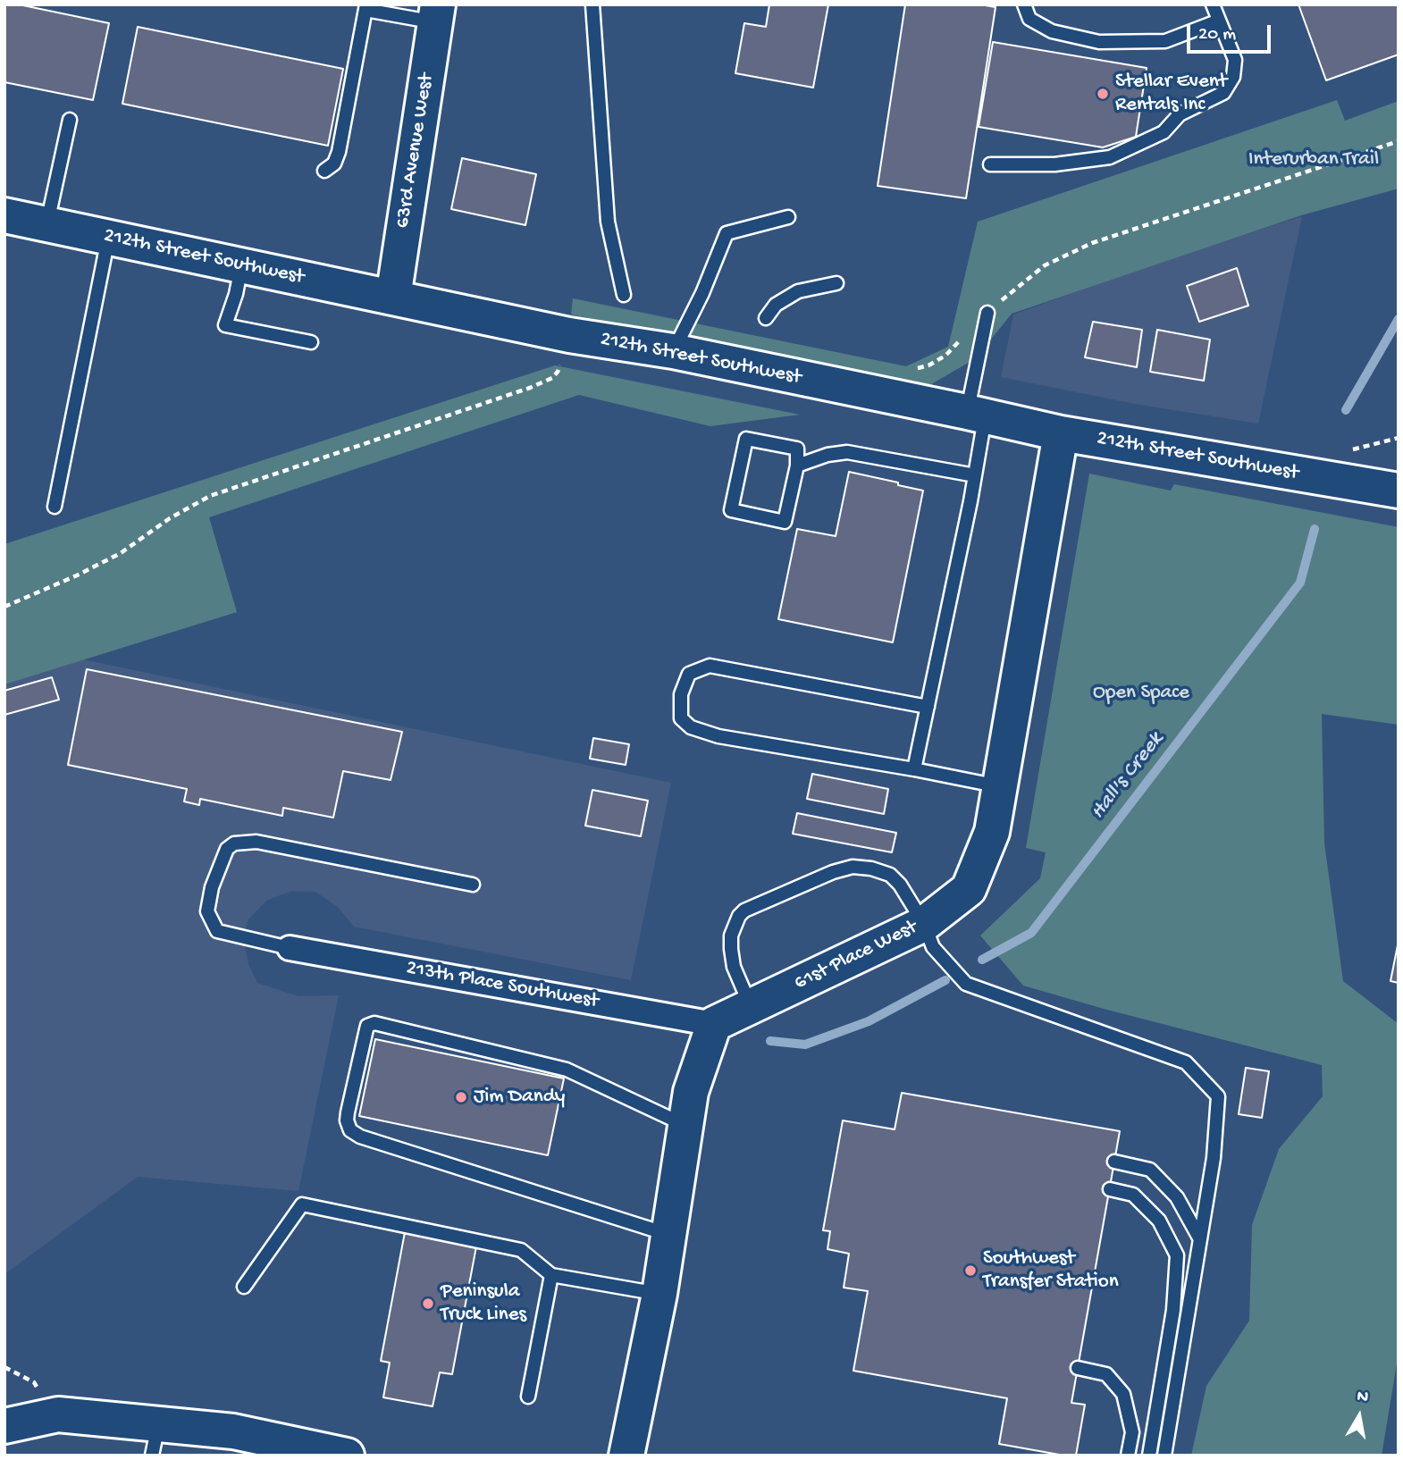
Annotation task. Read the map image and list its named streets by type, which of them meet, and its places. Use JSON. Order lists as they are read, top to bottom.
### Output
{
  "streets": {
    "street": [
      "63rd Avenue West",
      "212th Street Southwest",
      "61st Place West",
      "213th Place Southwest"
    ]
  },
  "crossings": [
    ["63rd Avenue West", "212th Street Southwest"],
    ["212th Street Southwest", "61st Place West"],
    ["61st Place West", "213th Place Southwest"]
  ],
  "water": ["Hall's Creek"],
  "parks": ["Interurban Trail", "Open Space"],
  "places": [
    "Stellar Event Rentals Inc",
    "Jim Dandy",
    "Southwest Transfer Station",
    "Peninsula Truck Lines"
  ],
  "scale_bar": "20 m",
  "north": "top"
}
